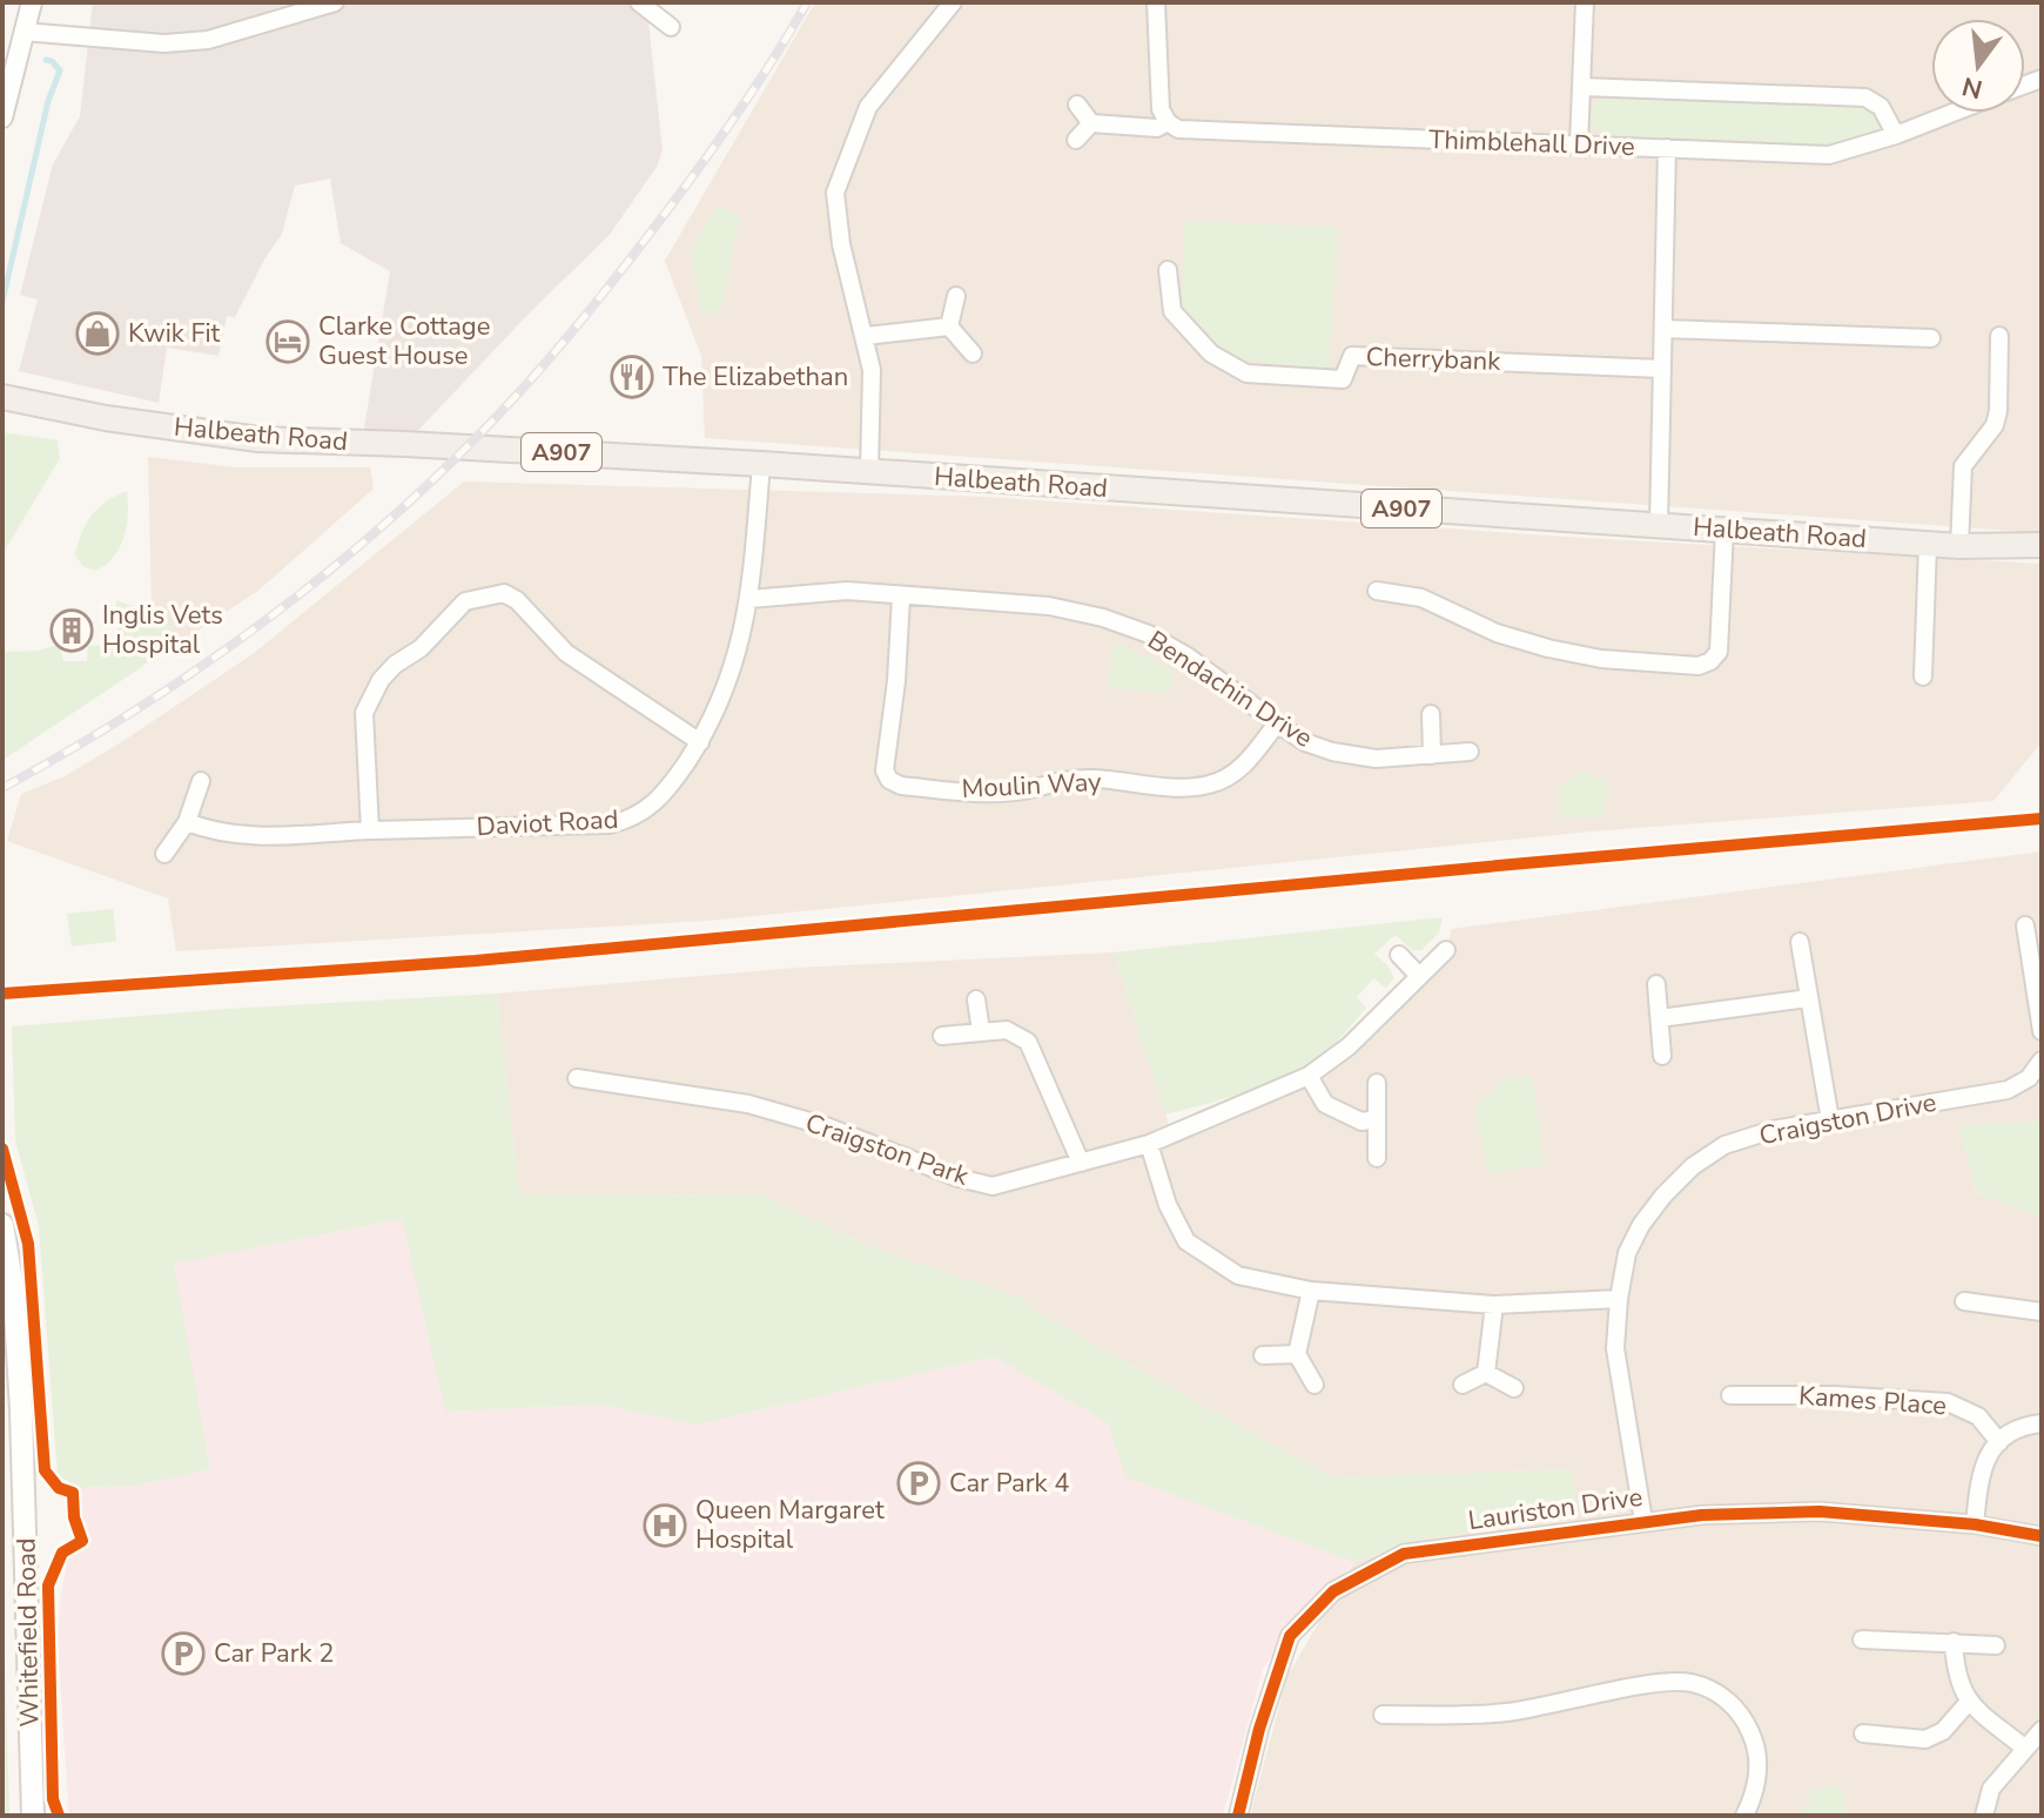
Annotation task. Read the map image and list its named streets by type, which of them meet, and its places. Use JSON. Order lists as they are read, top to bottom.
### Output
{
  "streets": {
    "main road": ["Halbeath Road", "A907", "Whitefield Road"],
    "street": [
      "Thimblehall Drive",
      "Cherrybank",
      "Bendachin Drive",
      "Moulin Way",
      "Daviot Road",
      "Craigston Drive",
      "Craigston Park",
      "Kames Place",
      "Lauriston Drive"
    ]
  },
  "crossings": [
    ["Halbeath Road", "Daviot Road"],
    ["Bendachin Drive", "Moulin Way"],
    ["Bendachin Drive", "Daviot Road"],
    ["Craigston Drive", "Lauriston Drive"]
  ],
  "places": {
    "shop": ["Kwik Fit"],
    "hotel": ["Clarke Cottage Guest House"],
    "restaurant": ["The Elizabethan"],
    "building": ["Inglis Vets Hospital"],
    "parking": ["Car Park 4", "Car Park 2"],
    "hospital": ["Queen Margaret Hospital"]
  },
  "north": "bottom"
}
